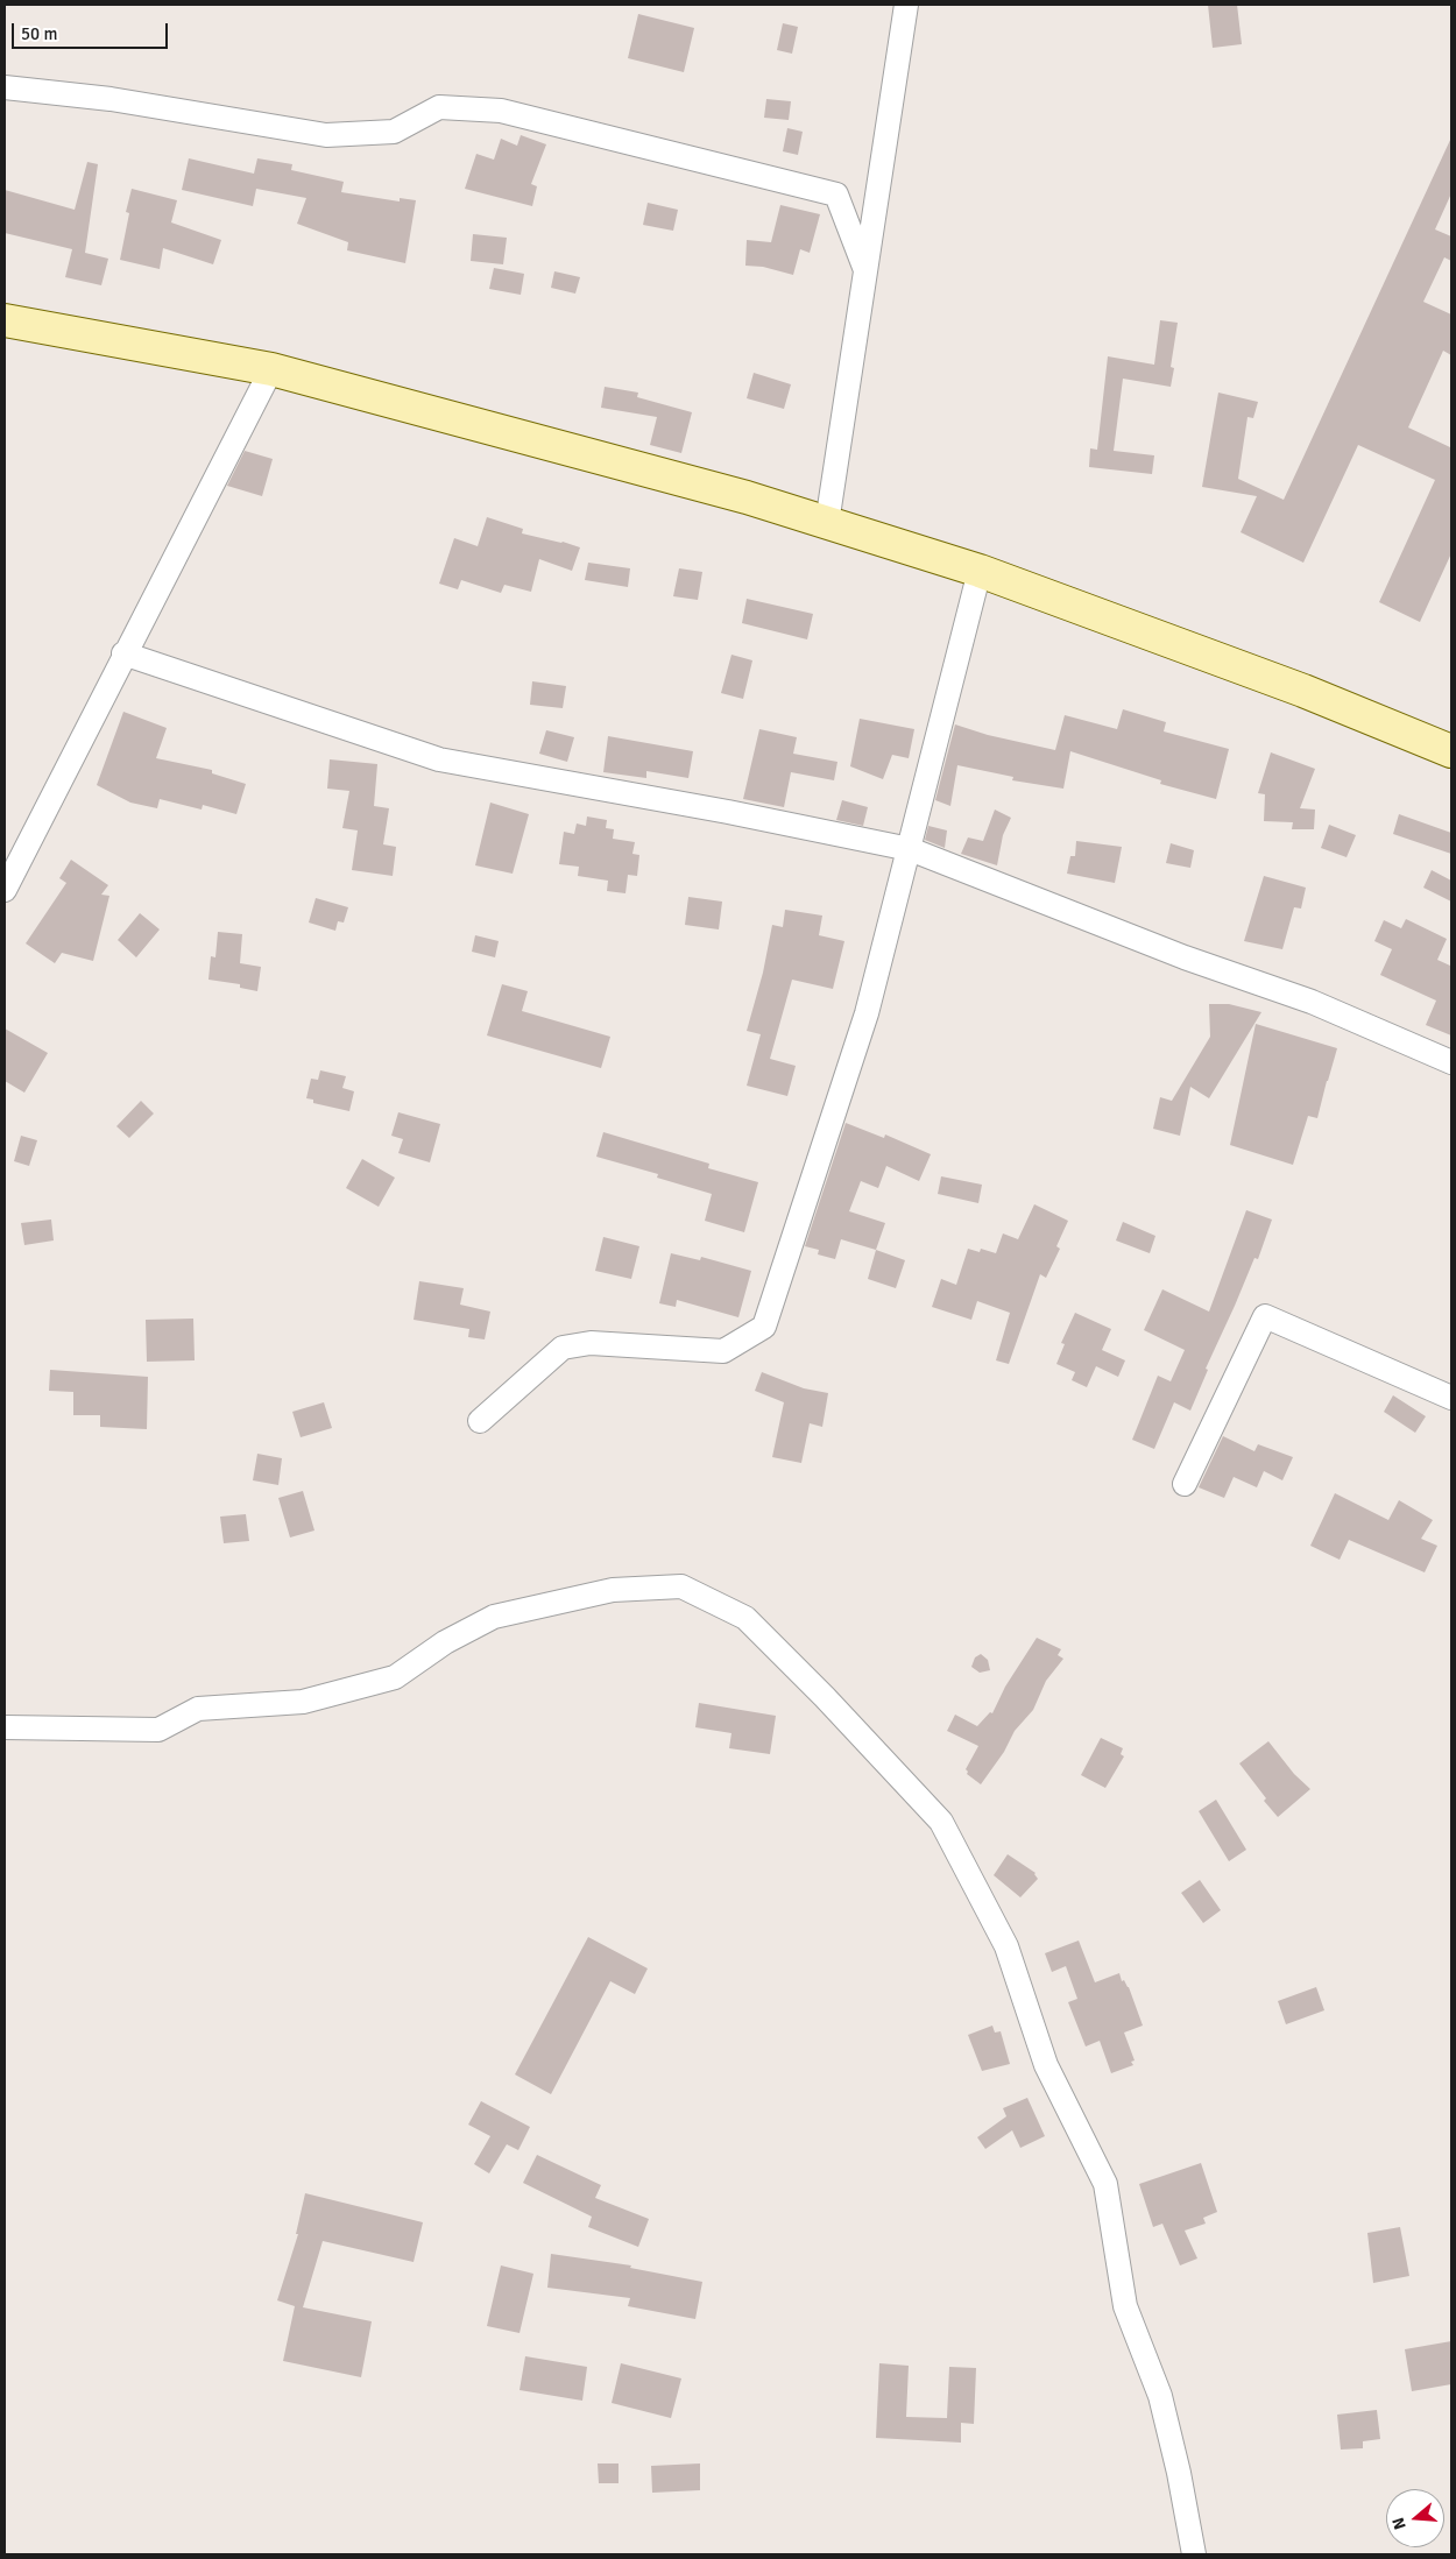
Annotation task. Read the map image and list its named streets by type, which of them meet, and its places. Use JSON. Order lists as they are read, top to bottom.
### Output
{
  "scale_bar": "50 m",
  "north": "left"
}
